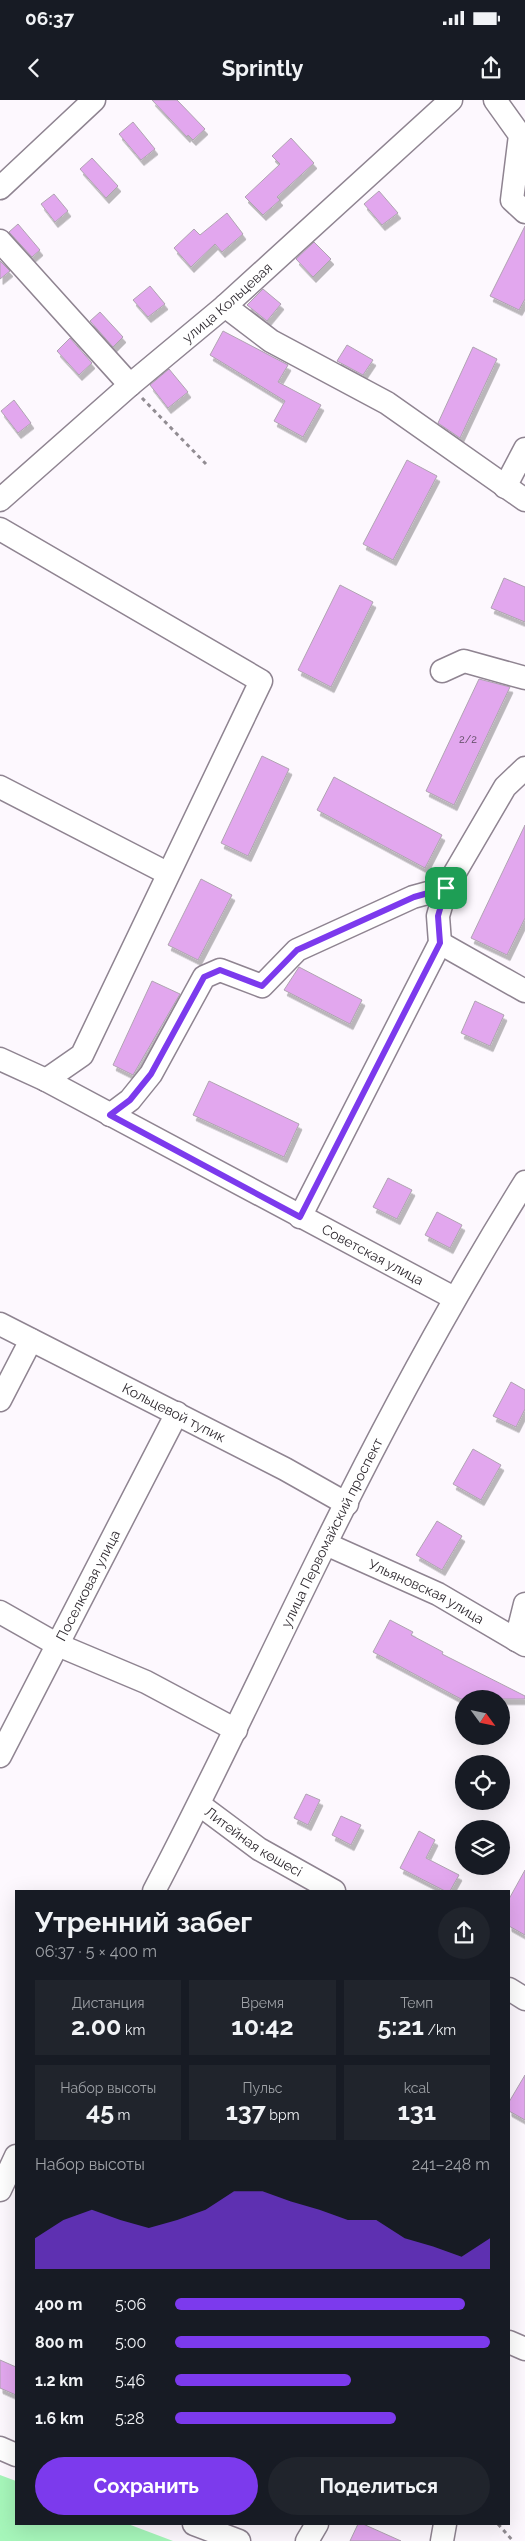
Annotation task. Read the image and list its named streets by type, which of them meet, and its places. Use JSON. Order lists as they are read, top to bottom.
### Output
{
  "streets": {
    "street": [
      "улица Кольцевая",
      "Советская улица",
      "Кольцевой тупик",
      "улица Первомайский проспект",
      "Поселковая улица",
      "Ульяновская улица",
      "Литейная көшесі"
    ]
  },
  "crossings": [
    ["Советская улица", "улица Первомайский проспект"],
    ["Кольцевой тупик", "улица Первомайский проспект"],
    ["Кольцевой тупик", "Поселковая улица"],
    ["улица Первомайский проспект", "Ульяновская улица"],
    ["улица Первомайский проспект", "Литейная көшесі"]
  ],
  "house_numbers": ["2/2"],
  "north": "bottom right",
  "page": {
    "status": "06:37",
    "header": "Sprintly",
    "heading": ["Утренний забег", "06:37 · 5 × 400 m"],
    "stats": [
      ["Дистанция", "2.00 km"],
      ["Время", "10:42"],
      ["Темп", "5:21 /km"],
      ["Набор высоты", "45 m"],
      ["Пульс", "137 bpm"],
      ["kcal", "131"]
    ],
    "chart": ["Набор высоты", "241–248 m"],
    "list": [
      {
        "name": "400 m",
        "note": "5:06"
      },
      {
        "name": "800 m",
        "note": "5:00"
      },
      {
        "name": "1.2 km",
        "note": "5:46"
      },
      {
        "name": "1.6 km",
        "note": "5:28"
      }
    ],
    "buttons": ["Сохранить", "Поделиться"]
  }
}
